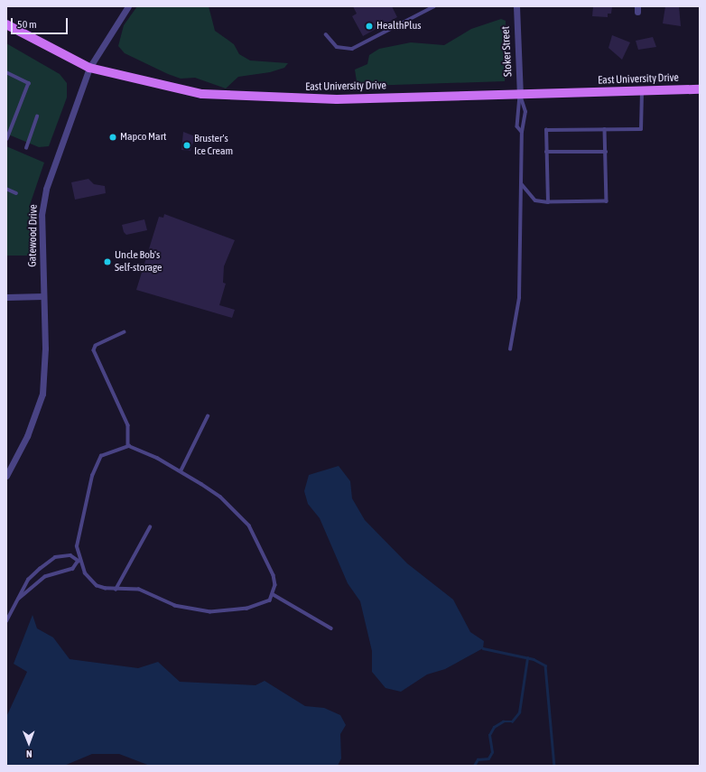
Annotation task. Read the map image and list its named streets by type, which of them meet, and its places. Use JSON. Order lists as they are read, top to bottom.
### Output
{
  "streets": {
    "main road": ["East University Drive"],
    "street": ["Stoker Street", "Gatewood Drive"]
  },
  "crossings": [
    ["Stoker Street", "East University Drive"],
    ["East University Drive", "Gatewood Drive"]
  ],
  "places": [
    "HealthPlus",
    "Mapco Mart",
    "Bruster's Ice Cream",
    "Uncle Bob's Self-storage"
  ],
  "scale_bar": "50 m",
  "north": "bottom"
}
